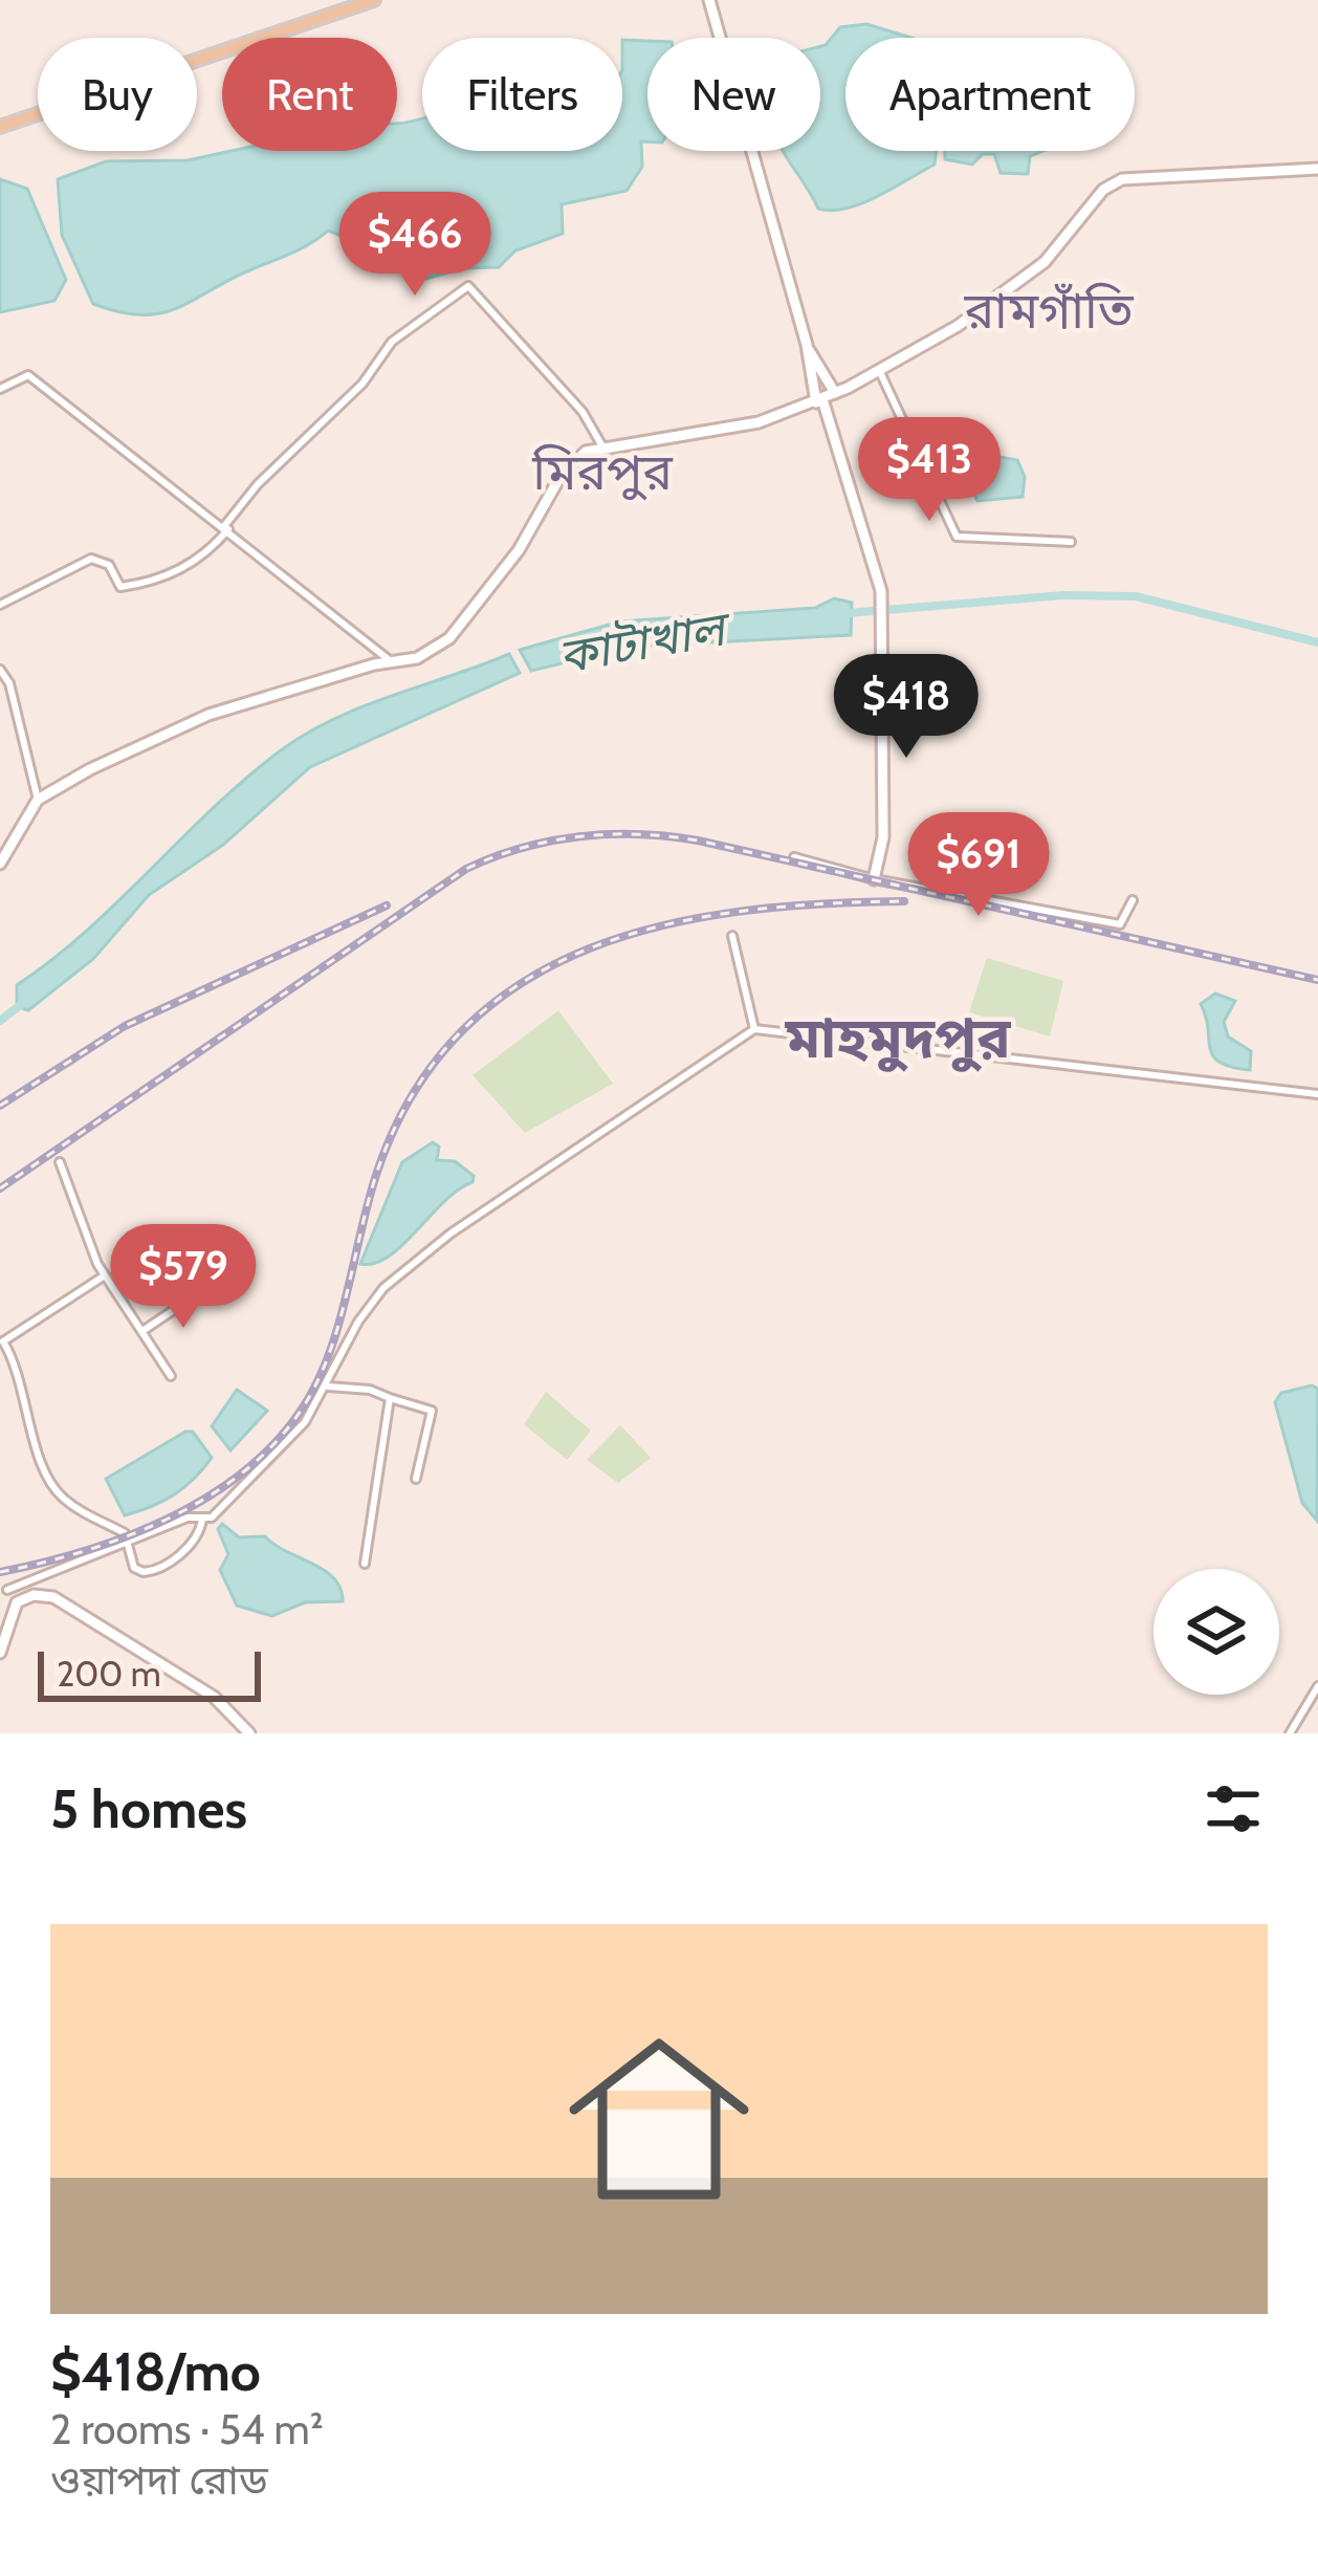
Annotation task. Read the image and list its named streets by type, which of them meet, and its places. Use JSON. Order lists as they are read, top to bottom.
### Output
{
  "districts": ["রামগাঁতি", "মিরপুর", "মাহমুদপুর"],
  "water": ["কাটাখাল"],
  "scale_bar": "200 m",
  "page": {
    "chip": [
      "Buy",
      "Rent",
      "Filters",
      "New",
      "Apartment"
    ],
    "price": [
      "$466",
      "$413",
      "$418",
      "$691",
      "$579"
    ],
    "scale": "200 m",
    "heading": "5 homes",
    "list": [
      {
        "name": "$418/mo",
        "note": "2 rooms · 54 m² · ওয়াপদা রোড"
      }
    ]
  }
}
